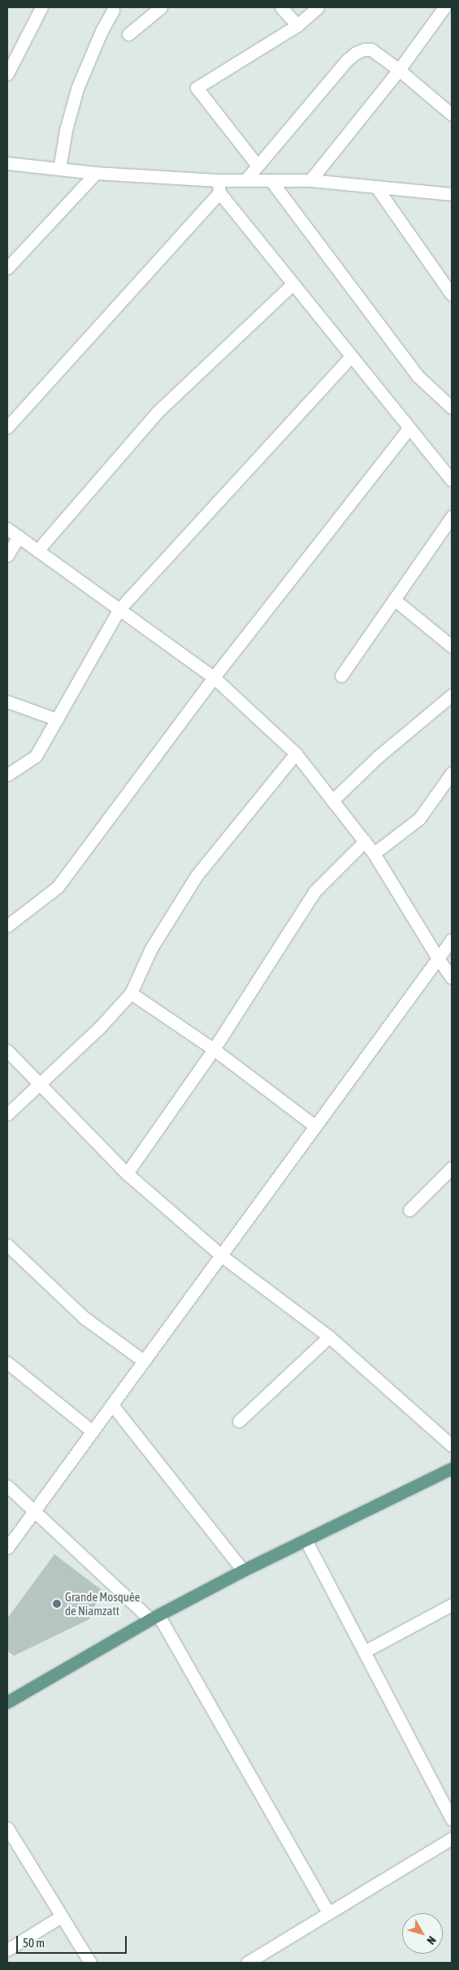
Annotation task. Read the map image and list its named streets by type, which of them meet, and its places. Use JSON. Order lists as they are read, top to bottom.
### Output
{
  "places": ["Grande Mosquée de Niamzatt"],
  "scale_bar": "50 m",
  "north": "bottom right"
}
